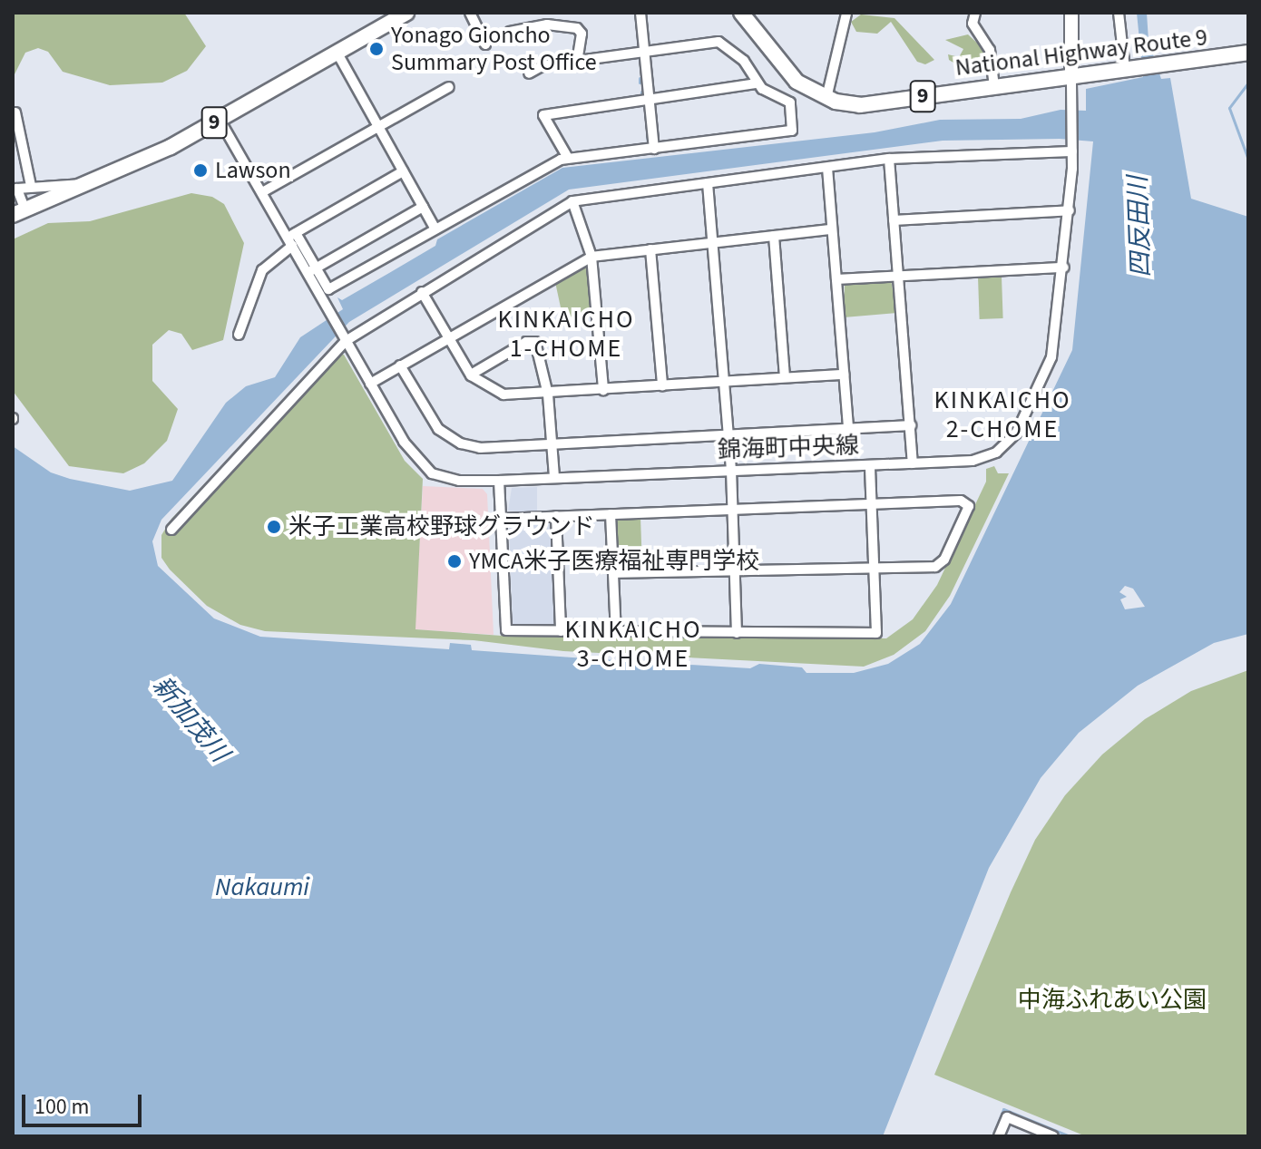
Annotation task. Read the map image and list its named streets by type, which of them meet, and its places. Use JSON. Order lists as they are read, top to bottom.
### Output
{
  "streets": {
    "highway": ["National Highway Route 9", "9"],
    "street": ["錦海町中央線"]
  },
  "crossings": [
    ["National Highway Route 9", "錦海町中央線"],
    ["9", "錦海町中央線"]
  ],
  "districts": ["KINKAICHO 1-CHOME", "KINKAICHO 2-CHOME", "KINKAICHO 3-CHOME"],
  "water": ["四反田川", "新加茂川", "Nakaumi"],
  "parks": ["中海ふれあい公園"],
  "places": [
    "Yonago Gioncho Summary Post Office",
    "Lawson",
    "米子工業高校野球グラウンド",
    "YMCA米子医療福祉専門学校"
  ],
  "scale_bar": "100 m"
}
